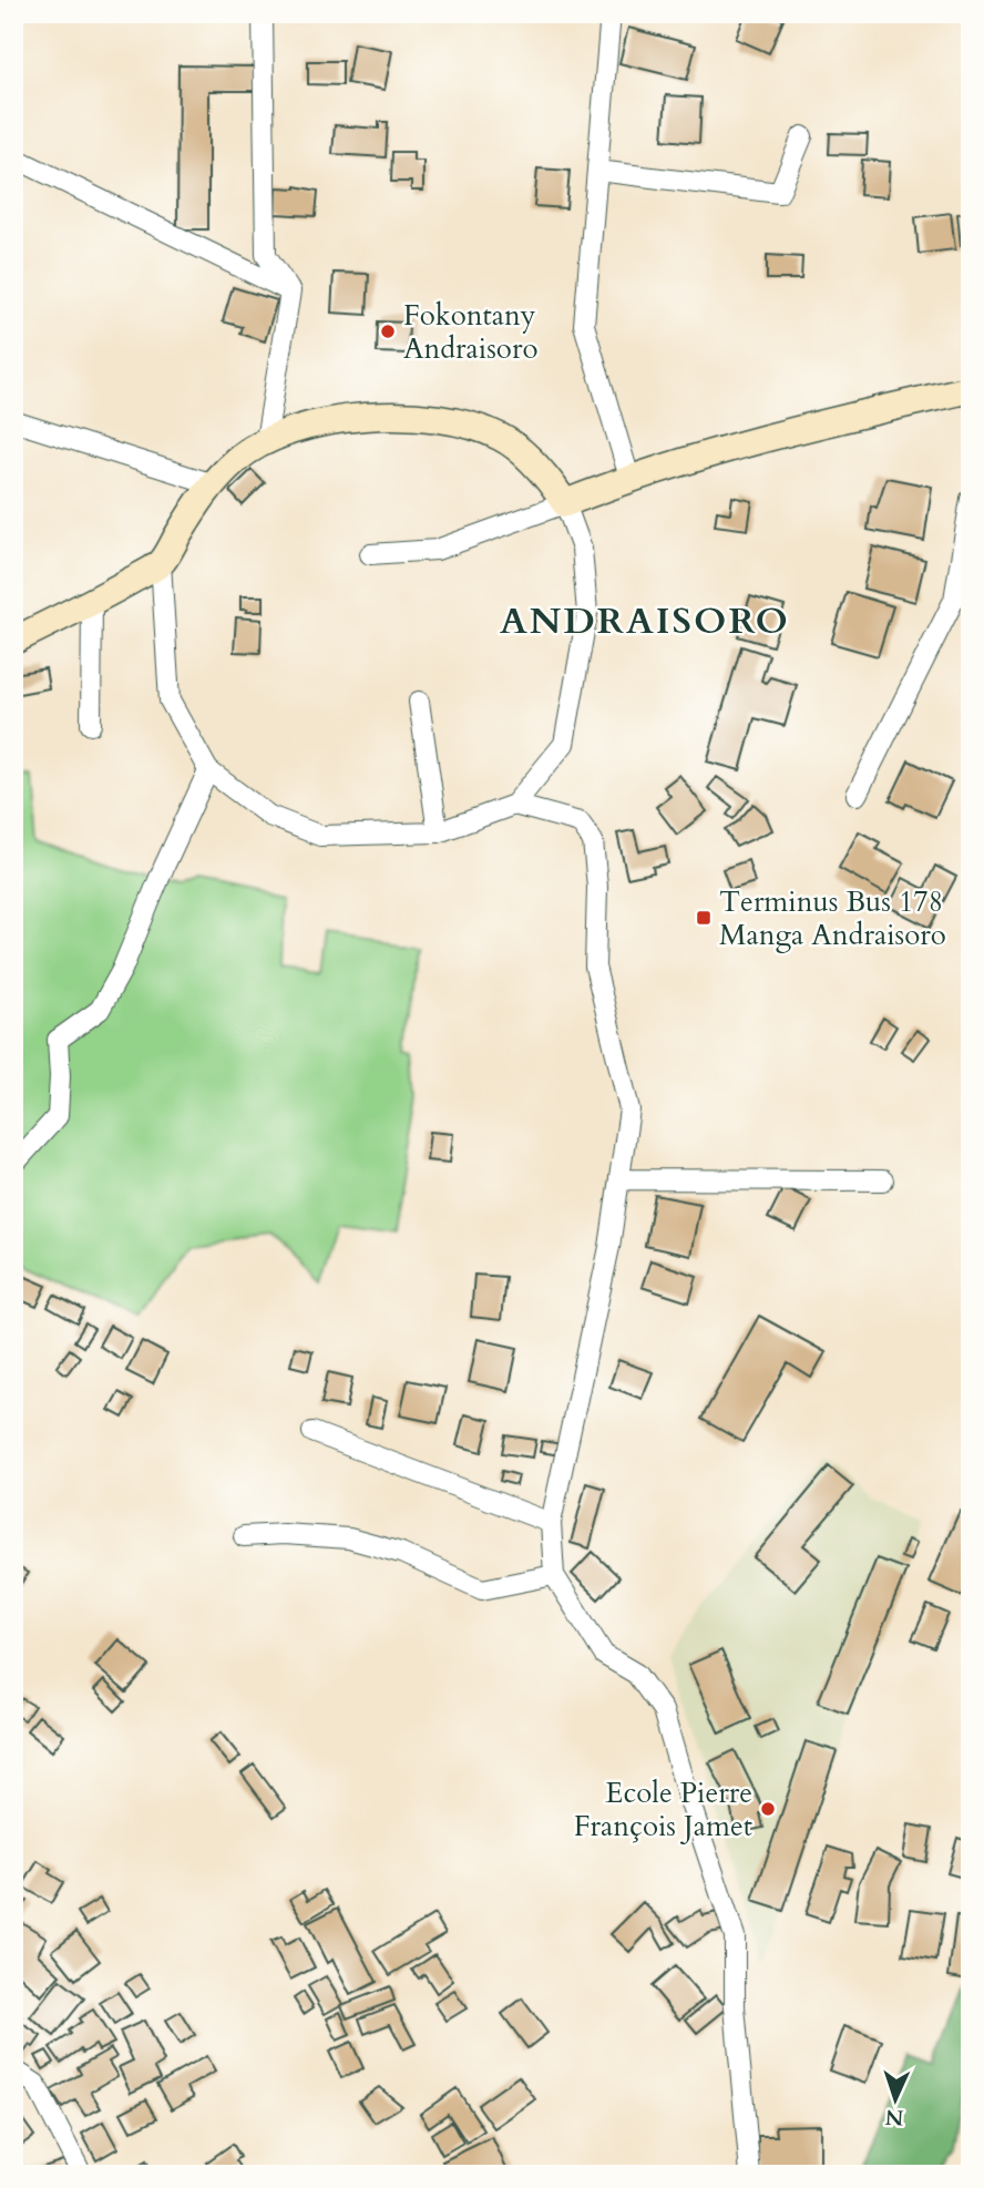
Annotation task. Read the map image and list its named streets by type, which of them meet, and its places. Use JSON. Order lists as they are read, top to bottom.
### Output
{
  "districts": ["ANDRAISORO"],
  "places": {
    "other": ["Fokontany Andraisoro", "Ecole Pierre François Jamet"],
    "transit": ["Terminus Bus 178 Manga Andraisoro"]
  },
  "north": "bottom"
}
